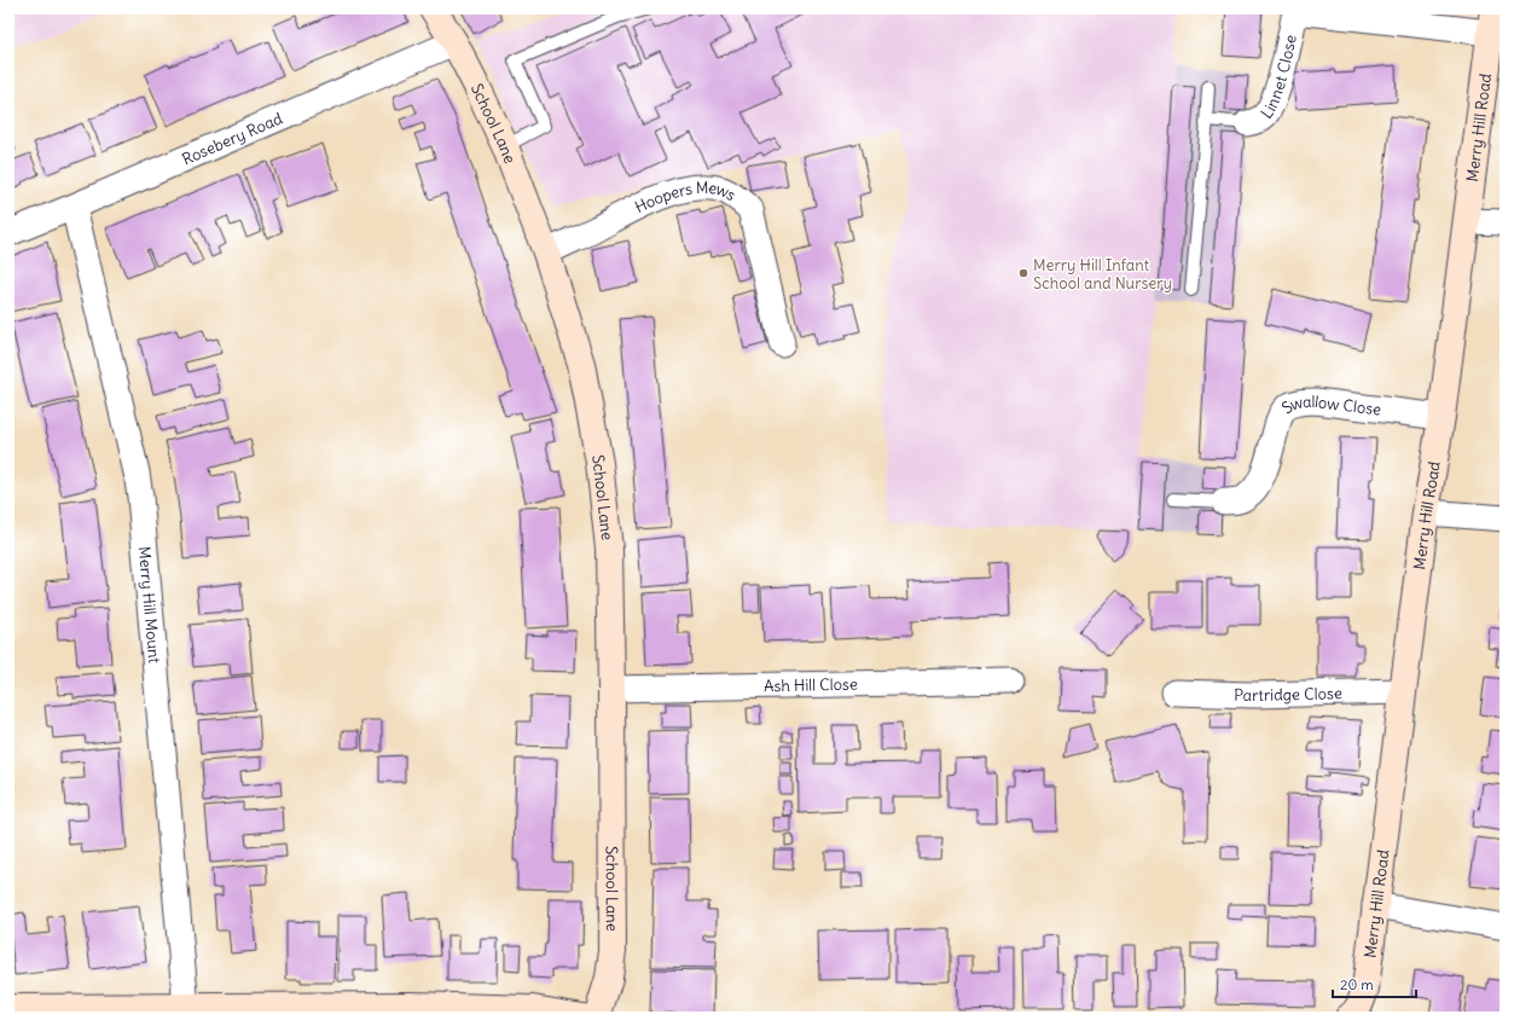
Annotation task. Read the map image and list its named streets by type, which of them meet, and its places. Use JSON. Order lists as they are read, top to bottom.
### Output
{
  "streets": {
    "street": [
      "Linnet Close",
      "School Lane",
      "Merry Hill Road",
      "Rosebery Road",
      "Hoopers Mews",
      "Swallow Close",
      "Merry Hill Mount",
      "Ash Hill Close",
      "Partridge Close"
    ]
  },
  "crossings": [
    ["Linnet Close", "Merry Hill Road"],
    ["School Lane", "Rosebery Road"],
    ["School Lane", "Hoopers Mews"],
    ["School Lane", "Ash Hill Close"],
    ["Merry Hill Road", "Swallow Close"],
    ["Merry Hill Road", "Partridge Close"],
    ["Rosebery Road", "Merry Hill Mount"]
  ],
  "places": ["Merry Hill Infant School and Nursery"],
  "scale_bar": "20 m"
}
